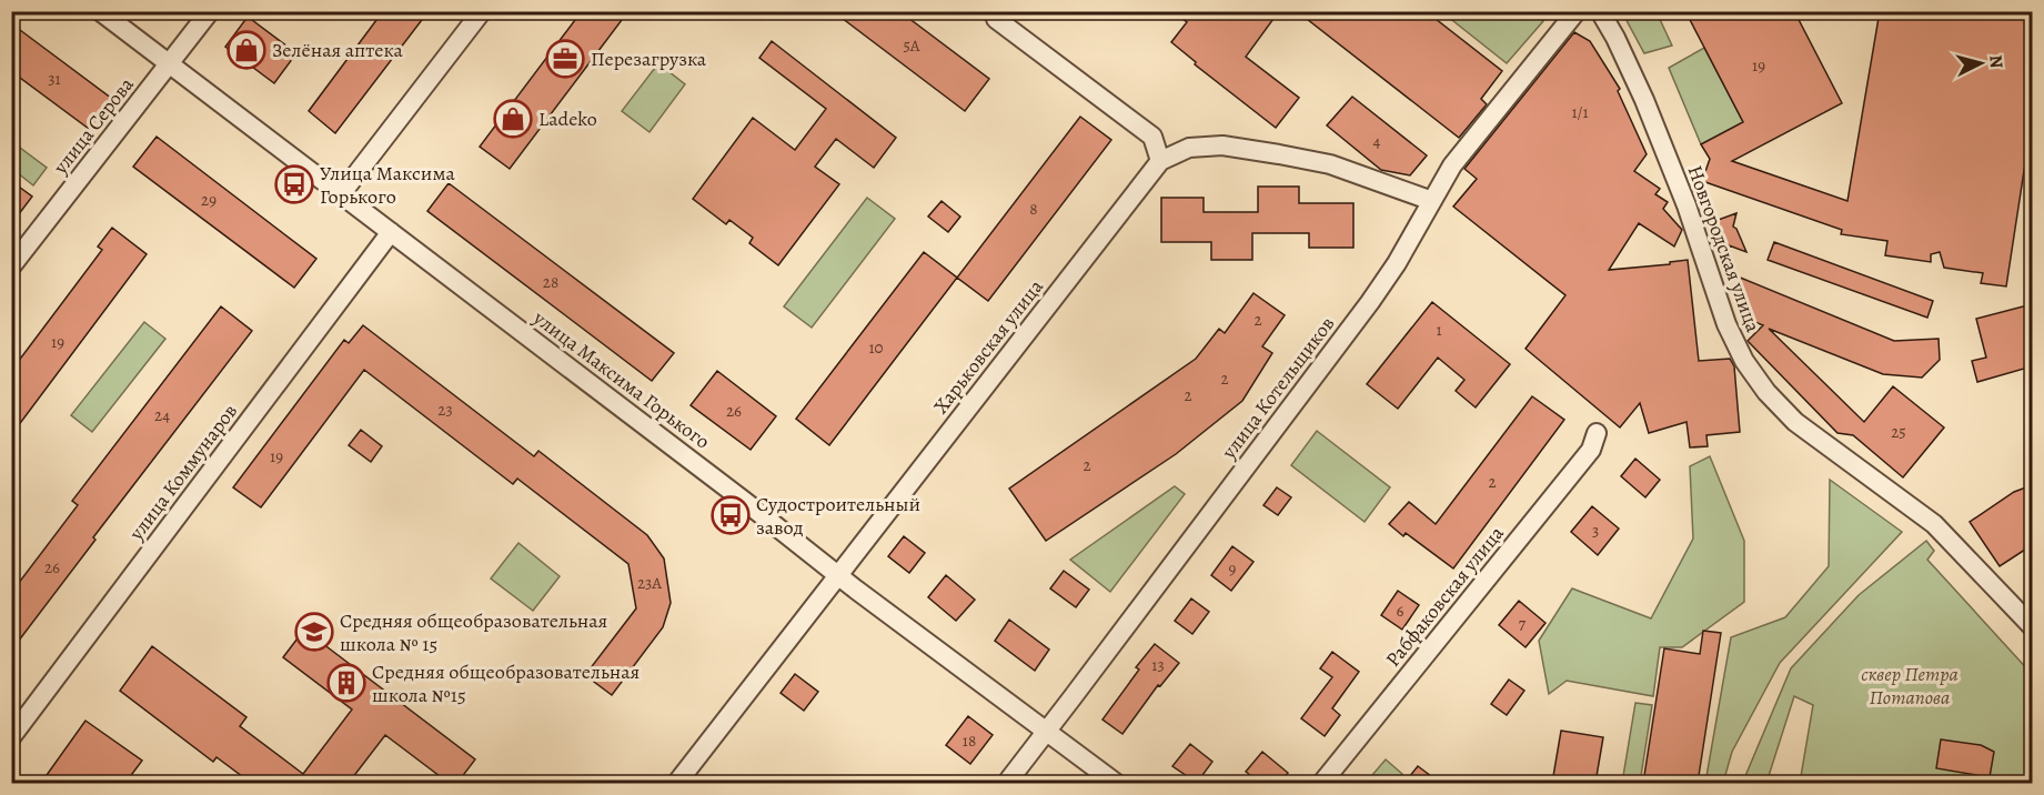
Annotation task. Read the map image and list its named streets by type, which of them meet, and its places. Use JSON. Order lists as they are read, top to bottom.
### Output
{
  "streets": {
    "street": [
      "улица Серова",
      "Новгородская улица",
      "Харьковская улица",
      "улица Максима Горького",
      "улица Котельщиков",
      "улица Коммунаров",
      "Рабфаковская улица"
    ]
  },
  "crossings": [
    ["улица Серова", "улица Максима Горького"],
    ["Харьковская улица", "улица Максима Горького"],
    ["Харьковская улица", "улица Котельщиков"],
    ["улица Максима Горького", "улица Котельщиков"],
    ["улица Максима Горького", "улица Коммунаров"]
  ],
  "parks": ["сквер Петра Потапова"],
  "places": {
    "shop": ["Зелёная аптека", "Ladeko"],
    "office": ["Перезагрузка"],
    "bus stop": ["Улица Максима Горького", "Судостроительный завод"],
    "school or university": ["Средняя общеобразовательная школа № 15"],
    "building": ["Средняя общеобразовательная школа №15"]
  },
  "house_numbers": [
    "5А",
    "19",
    "31",
    "1/1",
    "4",
    "29",
    "8",
    "28",
    "2",
    "1",
    "19",
    "10",
    "2",
    "2",
    "23",
    "26",
    "24",
    "25",
    "19",
    "2",
    "2",
    "3",
    "26",
    "9",
    "23А",
    "6",
    "7",
    "13",
    "18"
  ],
  "north": "right"
}
